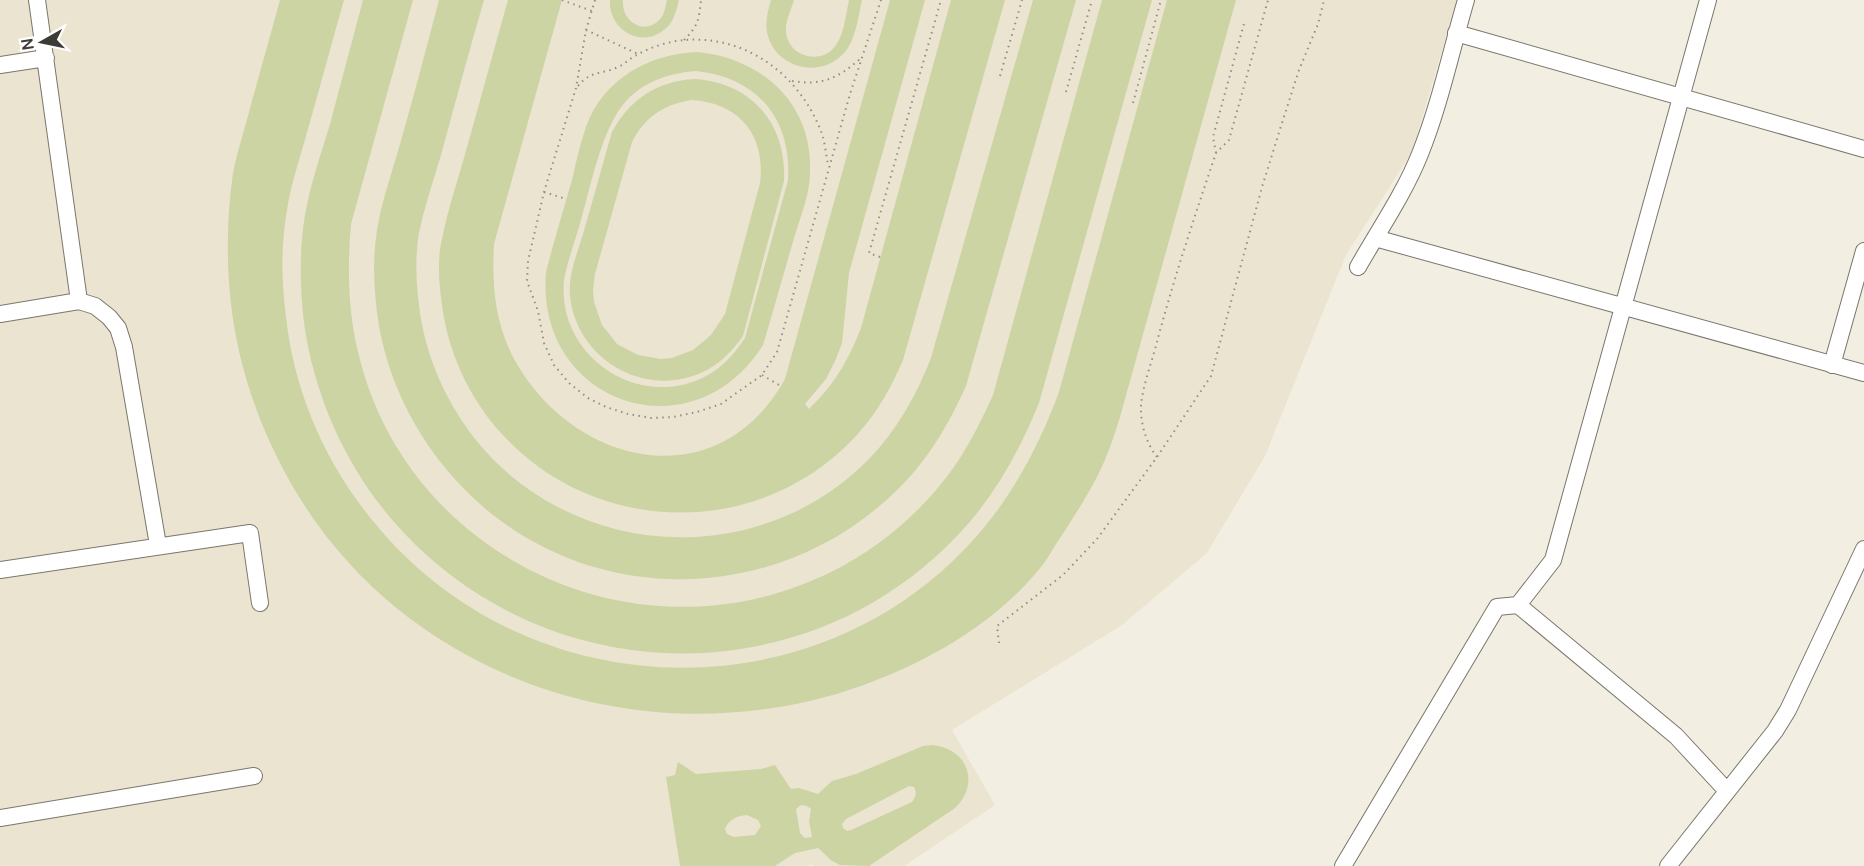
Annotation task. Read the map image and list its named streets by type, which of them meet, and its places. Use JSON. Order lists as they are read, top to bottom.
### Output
{
  "north": "left"
}
